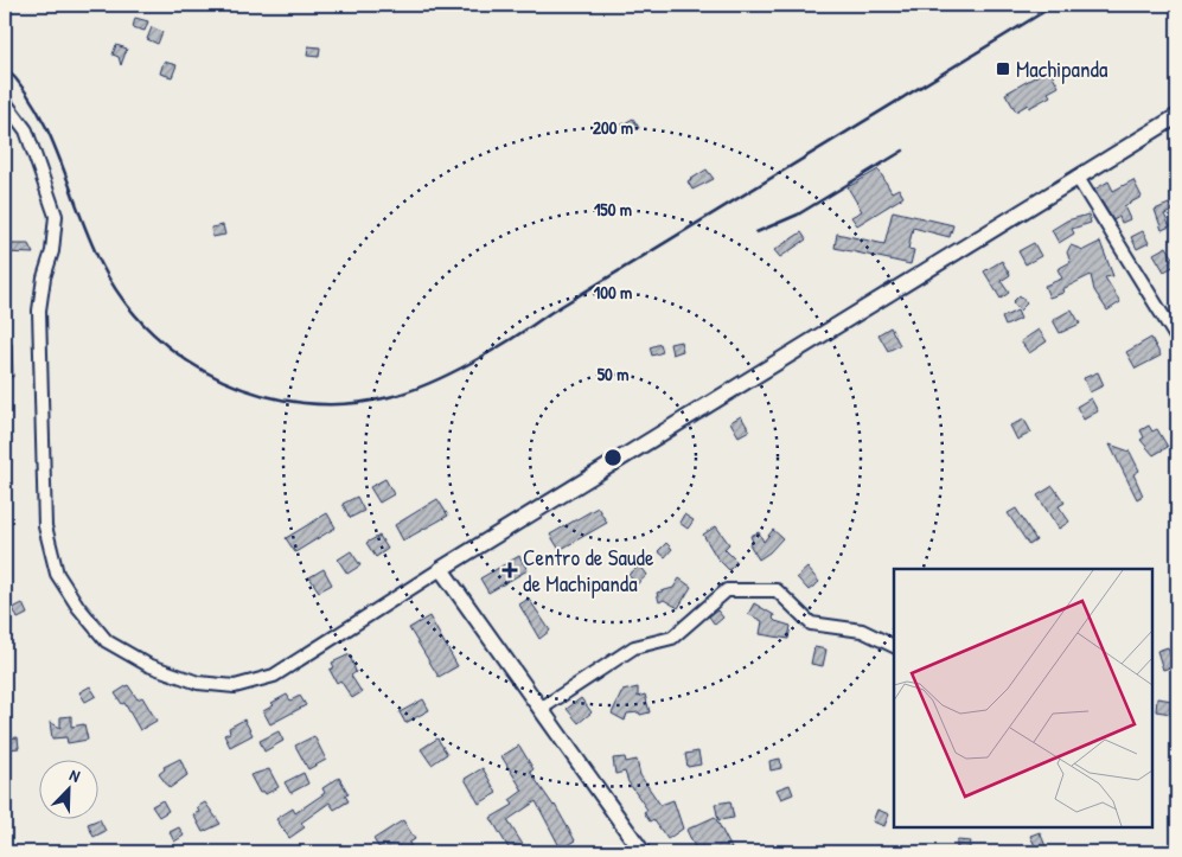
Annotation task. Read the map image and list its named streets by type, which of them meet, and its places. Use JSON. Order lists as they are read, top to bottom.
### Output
{
  "places": {
    "transit": ["Machipanda"],
    "health": ["Centro de Saude de Machipanda"]
  },
  "north": "top right",
  "rings": [
    "200 m",
    "150 m",
    "100 m",
    "50 m"
  ]
}
